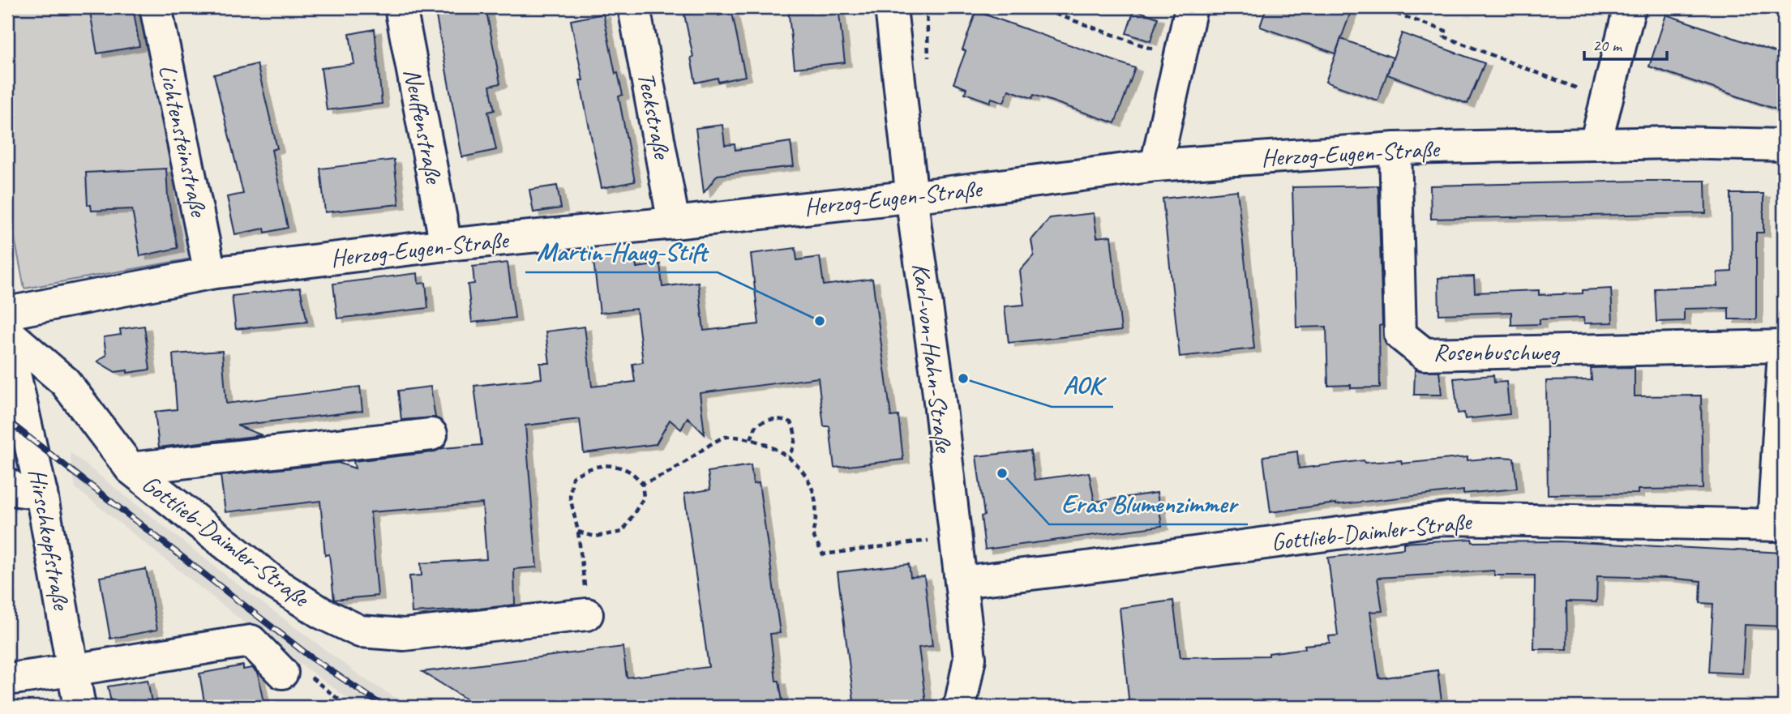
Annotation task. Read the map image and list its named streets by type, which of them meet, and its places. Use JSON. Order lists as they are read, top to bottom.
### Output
{
  "streets": {
    "street": [
      "Teckstraße",
      "Neuffenstraße",
      "Lichtensteinstraße",
      "Herzog-Eugen-Straße",
      "Rosenbuschweg",
      "Karl-von-Hahn-Straße",
      "Gottlieb-Daimler-Straße",
      "Hirschkopfstraße"
    ]
  },
  "crossings": [
    ["Teckstraße", "Herzog-Eugen-Straße"],
    ["Neuffenstraße", "Herzog-Eugen-Straße"],
    ["Lichtensteinstraße", "Herzog-Eugen-Straße"],
    ["Herzog-Eugen-Straße", "Rosenbuschweg"],
    ["Herzog-Eugen-Straße", "Karl-von-Hahn-Straße"],
    ["Karl-von-Hahn-Straße", "Gottlieb-Daimler-Straße"]
  ],
  "places": ["Martin-Haug-Stift", "AOK", "Eras Blumenzimmer"],
  "scale_bar": "20 m"
}
